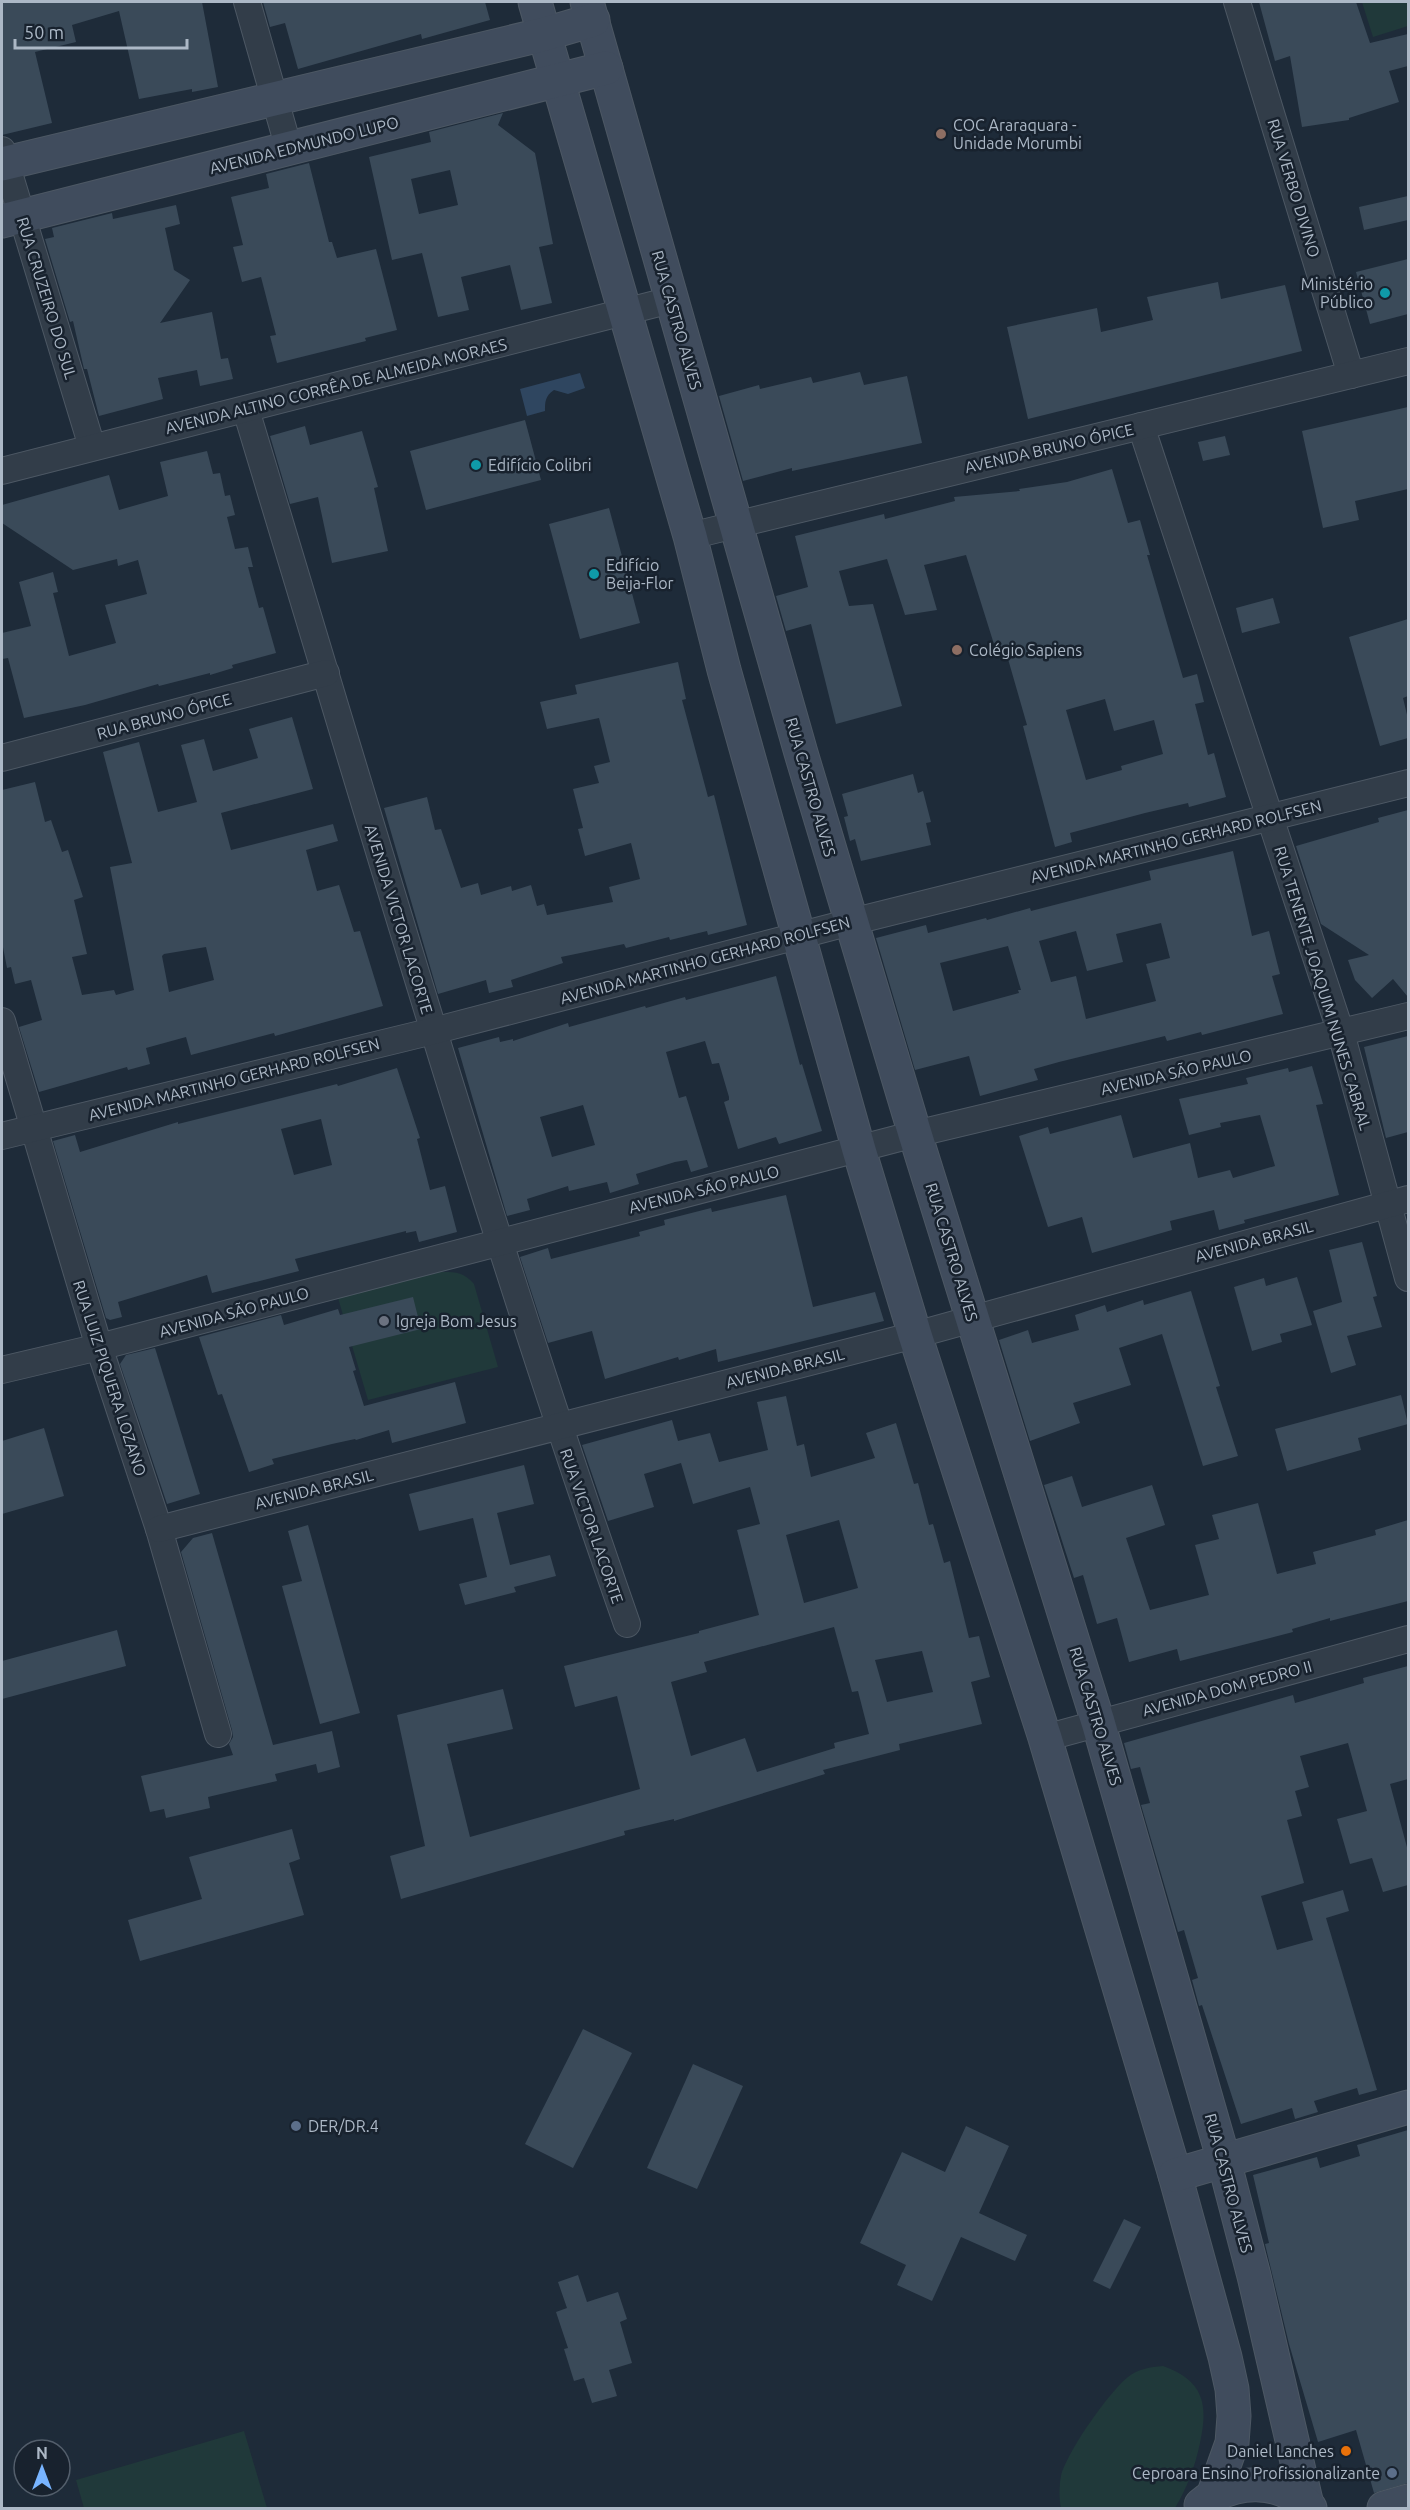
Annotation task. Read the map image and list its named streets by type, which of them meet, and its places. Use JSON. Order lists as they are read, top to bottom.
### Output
{
  "streets": {
    "main road": ["AVENIDA EDMUNDO LUPO", "RUA CASTRO ALVES"],
    "street": [
      "RUA VERBO DIVINO",
      "RUA CRUZEIRO DO SUL",
      "AVENIDA ALTINO CORRÊA DE ALMEIDA MORAES",
      "AVENIDA BRUNO ÓPICE",
      "RUA BRUNO ÓPICE",
      "AVENIDA MARTINHO GERHARD ROLFSEN",
      "AVENIDA VICTOR LACORTE",
      "RUA TENENTE JOAQUIM NUNES CABRAL",
      "AVENIDA SÃO PAULO",
      "AVENIDA BRASIL",
      "RUA LUIZ PIQUERA LOZANO",
      "RUA VICTOR LACORTE",
      "AVENIDA DOM PEDRO II"
    ]
  },
  "crossings": [
    ["AVENIDA EDMUNDO LUPO", "RUA CRUZEIRO DO SUL"],
    ["AVENIDA EDMUNDO LUPO", "RUA CASTRO ALVES"],
    ["RUA VERBO DIVINO", "AVENIDA BRUNO ÓPICE"],
    ["RUA CRUZEIRO DO SUL", "AVENIDA ALTINO CORRÊA DE ALMEIDA MORAES"],
    ["RUA CASTRO ALVES", "AVENIDA ALTINO CORRÊA DE ALMEIDA MORAES"],
    ["RUA CASTRO ALVES", "AVENIDA BRUNO ÓPICE"],
    ["RUA CASTRO ALVES", "AVENIDA MARTINHO GERHARD ROLFSEN"],
    ["RUA CASTRO ALVES", "AVENIDA SÃO PAULO"],
    ["RUA CASTRO ALVES", "AVENIDA BRASIL"],
    ["RUA CASTRO ALVES", "AVENIDA DOM PEDRO II"],
    ["AVENIDA ALTINO CORRÊA DE ALMEIDA MORAES", "AVENIDA VICTOR LACORTE"],
    ["AVENIDA BRUNO ÓPICE", "RUA TENENTE JOAQUIM NUNES CABRAL"],
    ["RUA BRUNO ÓPICE", "AVENIDA VICTOR LACORTE"],
    ["AVENIDA MARTINHO GERHARD ROLFSEN", "AVENIDA VICTOR LACORTE"],
    ["AVENIDA MARTINHO GERHARD ROLFSEN", "RUA TENENTE JOAQUIM NUNES CABRAL"],
    ["AVENIDA MARTINHO GERHARD ROLFSEN", "RUA LUIZ PIQUERA LOZANO"],
    ["AVENIDA VICTOR LACORTE", "AVENIDA SÃO PAULO"],
    ["AVENIDA VICTOR LACORTE", "AVENIDA BRASIL"],
    ["AVENIDA VICTOR LACORTE", "RUA VICTOR LACORTE"],
    ["RUA TENENTE JOAQUIM NUNES CABRAL", "AVENIDA SÃO PAULO"],
    ["RUA TENENTE JOAQUIM NUNES CABRAL", "AVENIDA BRASIL"],
    ["AVENIDA SÃO PAULO", "RUA LUIZ PIQUERA LOZANO"],
    ["AVENIDA BRASIL", "RUA LUIZ PIQUERA LOZANO"],
    ["AVENIDA BRASIL", "RUA VICTOR LACORTE"]
  ],
  "places": [
    "COC Araraquara - Unidade Morumbi",
    "Ministério Público",
    "Edifício Colibri",
    "Edifício Beija-Flor",
    "Colégio Sapiens",
    "Igreja Bom Jesus",
    "DER/DR.4",
    "Daniel Lanches",
    "Ceproara Ensino Profissionalizante"
  ],
  "scale_bar": "50 m",
  "north": "top"
}
